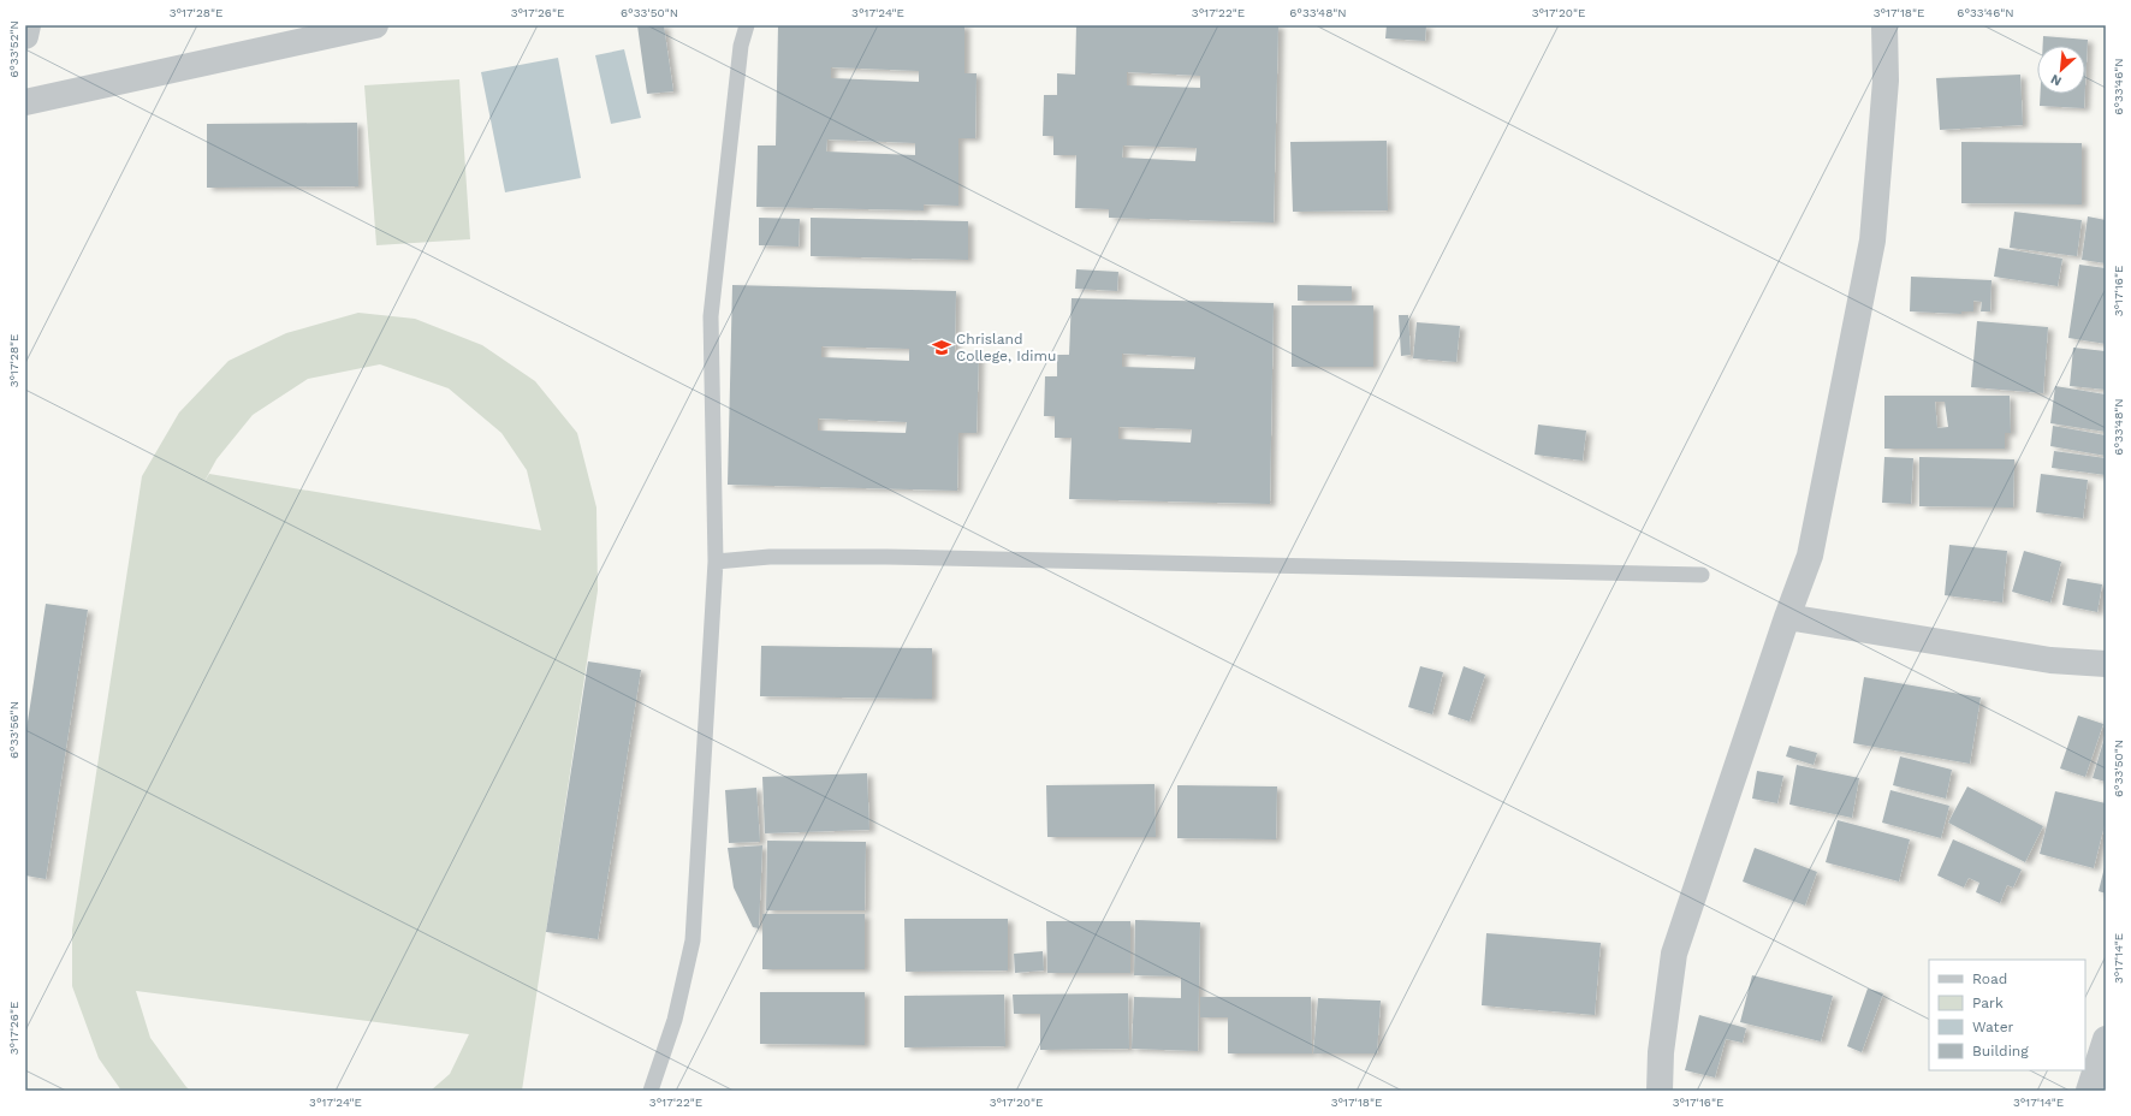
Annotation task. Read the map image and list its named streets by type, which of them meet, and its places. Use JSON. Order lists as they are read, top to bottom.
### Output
{
  "places": {
    "school or university": ["Chrisland College, Idimu"]
  },
  "legend": [
    "Road",
    "Park",
    "Water",
    "Building"
  ],
  "north": "bottom left",
  "coordinates": [
    "3°17'28\"E",
    "3°17'26\"E",
    "6°33'50\"N",
    "3°17'24\"E",
    "3°17'22\"E",
    "6°33'48\"N",
    "3°17'20\"E",
    "3°17'18\"E",
    "6°33'46\"N",
    "6°33'52\"N",
    "3°17'16\"E",
    "6°33'56\"N",
    "3°17'14\"E"
  ]
}
